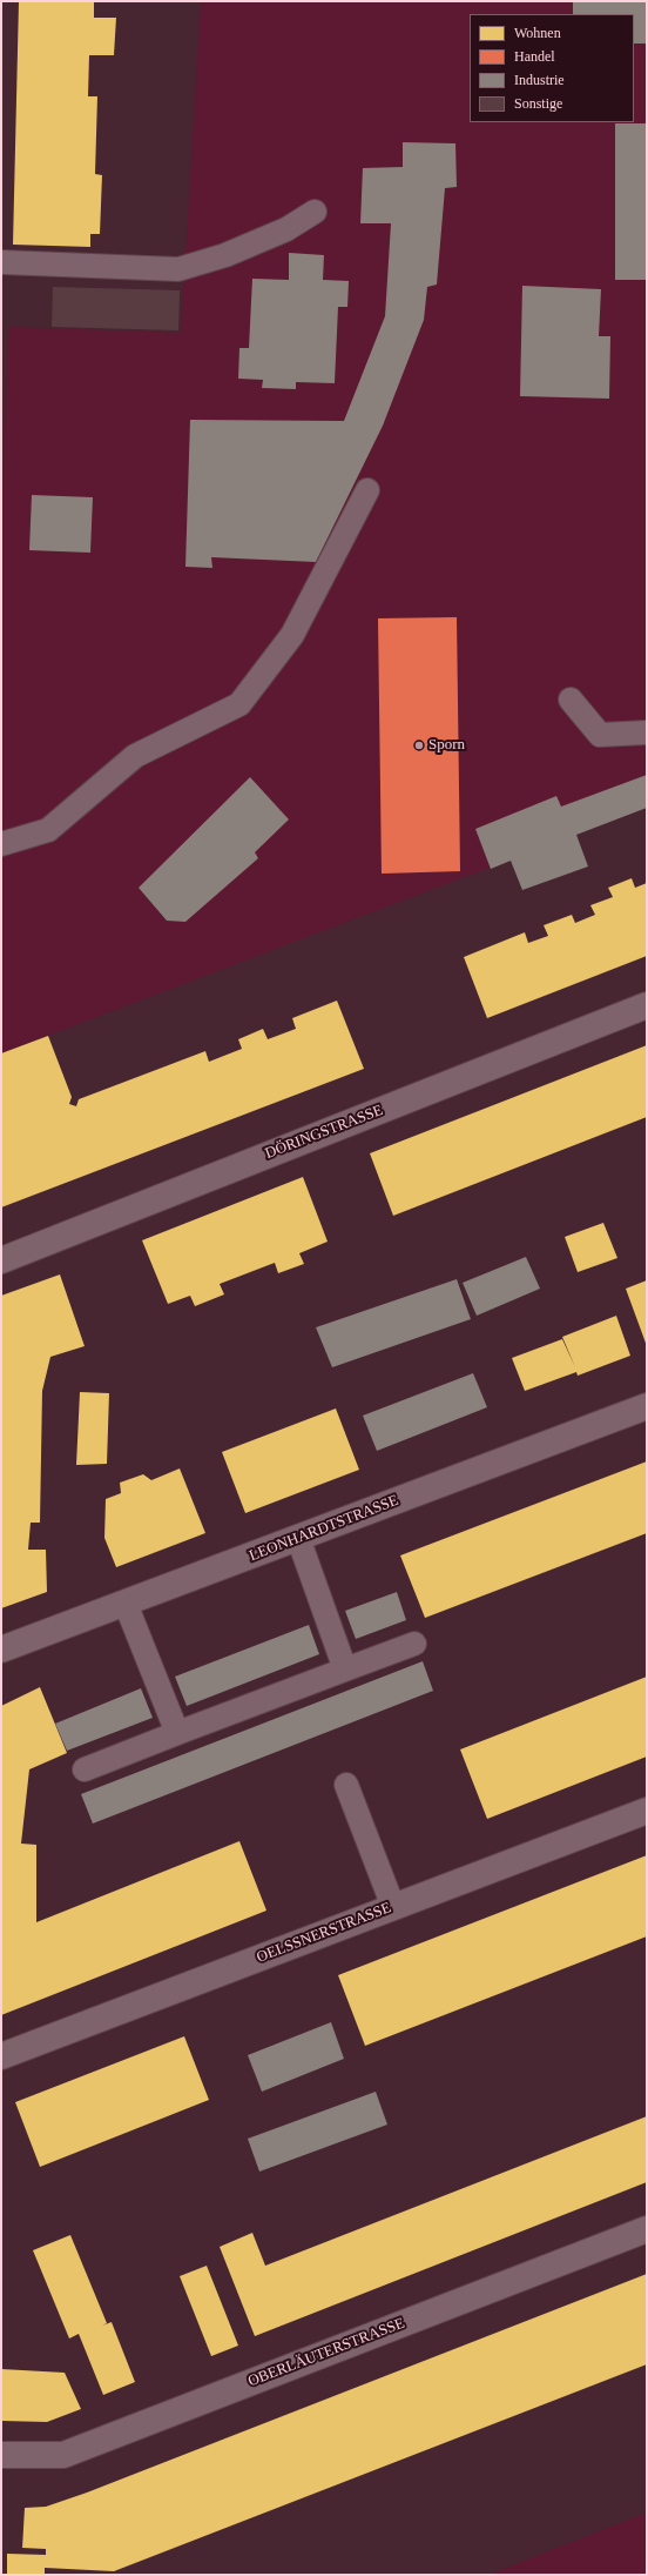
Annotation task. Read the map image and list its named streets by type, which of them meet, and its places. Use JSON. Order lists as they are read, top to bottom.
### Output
{
  "streets": {
    "street": [
      "DÖRINGSTRASSE",
      "LEONHARDTSTRASSE",
      "OELSSNERSTRASSE",
      "OBERLÄUTERSTRASSE"
    ]
  },
  "places": ["Sporn"],
  "legend": [
    "Wohnen",
    "Handel",
    "Industrie",
    "Sonstige"
  ]
}
